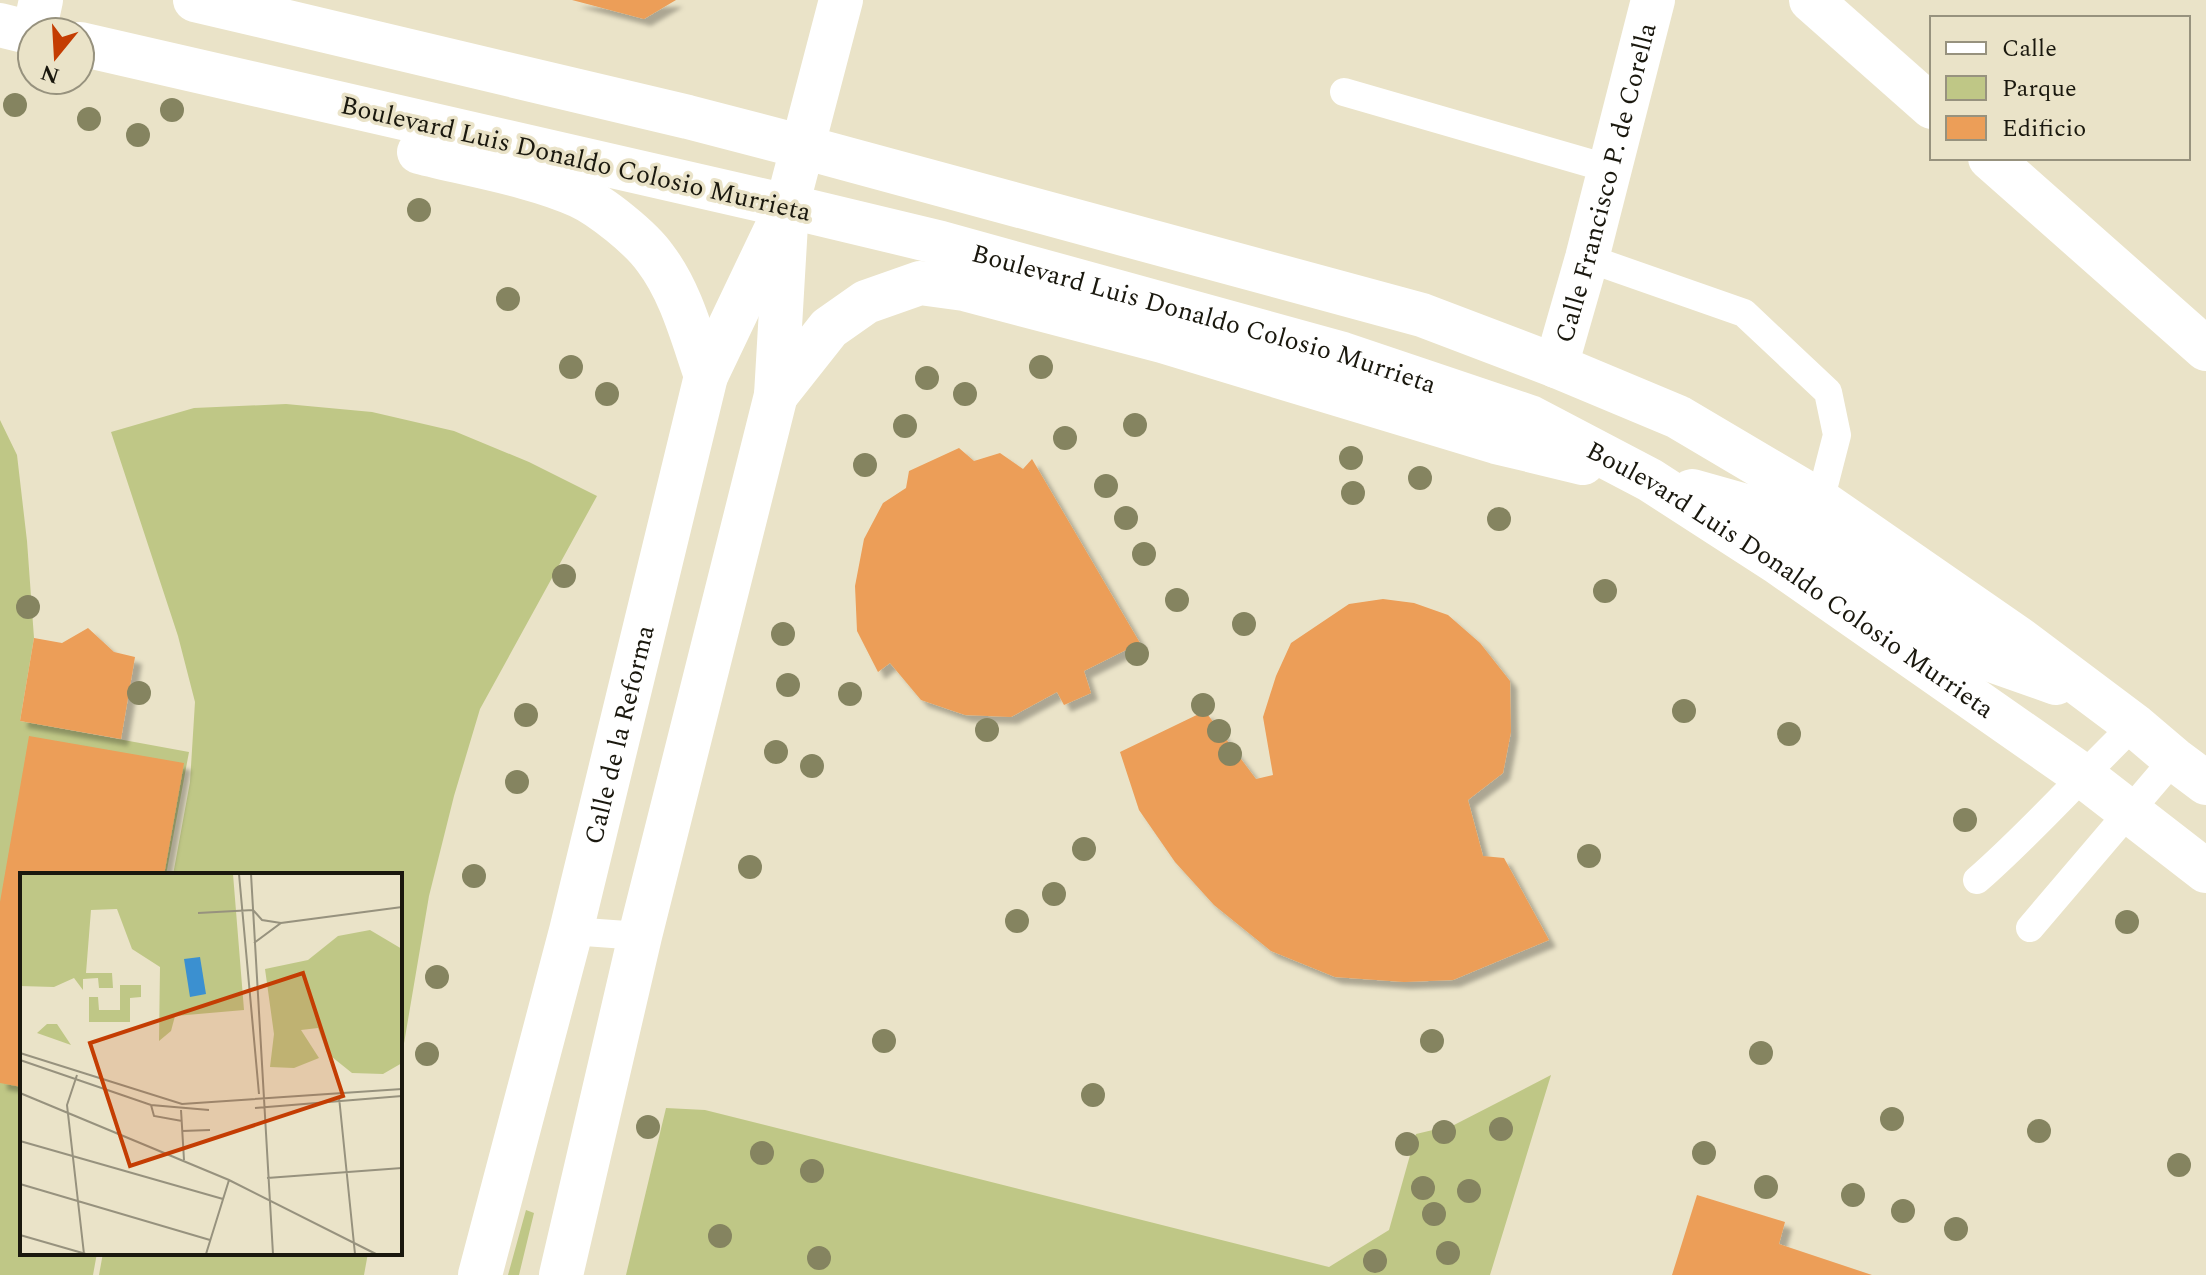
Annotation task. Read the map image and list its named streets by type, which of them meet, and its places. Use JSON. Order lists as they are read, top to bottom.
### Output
{
  "streets": {
    "main road": ["Boulevard Luis Donaldo Colosio Murrieta", "Calle Francisco P. de Corella", "Calle de la Reforma"]
  },
  "crossings": [
    ["Boulevard Luis Donaldo Colosio Murrieta", "Calle de la Reforma"]
  ],
  "legend": ["Calle", "Parque", "Edificio"],
  "north": "bottom"
}
